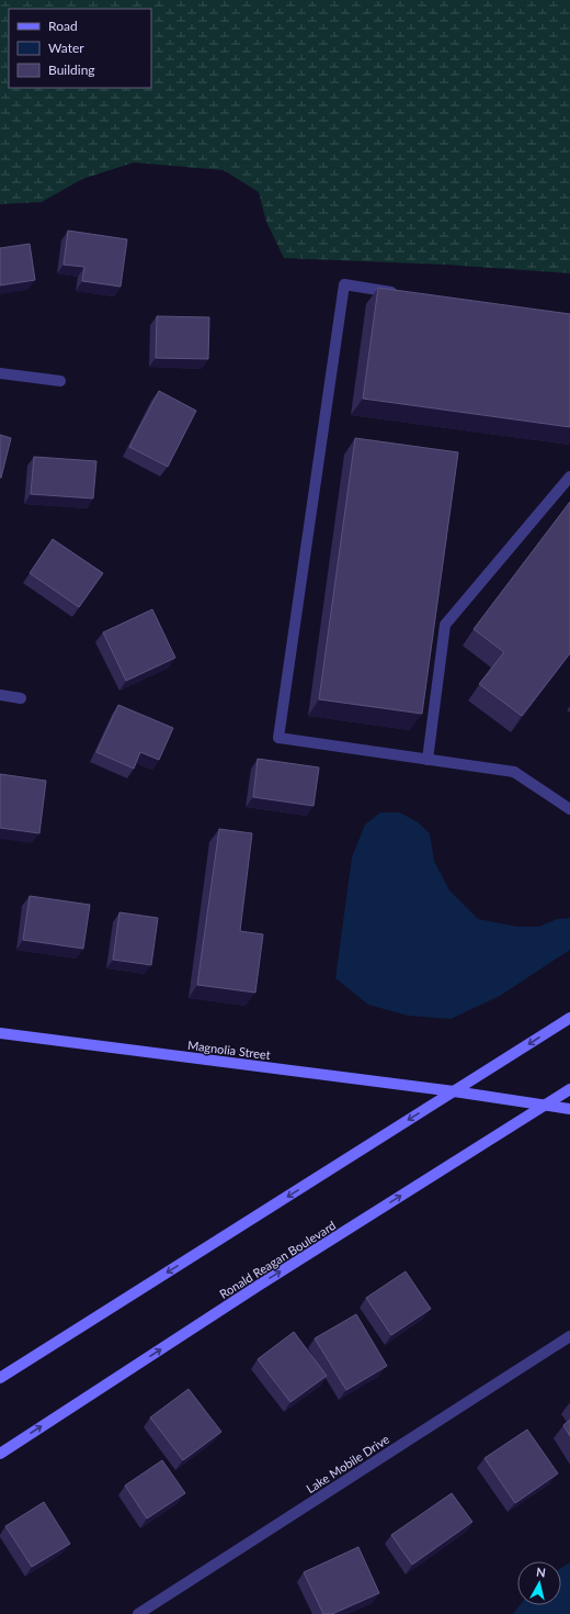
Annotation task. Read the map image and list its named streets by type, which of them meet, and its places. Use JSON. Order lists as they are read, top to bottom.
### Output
{
  "streets": {
    "main road": ["Magnolia Street", "Ronald Reagan Boulevard"],
    "street": ["Lake Mobile Drive"]
  },
  "crossings": [
    ["Magnolia Street", "Ronald Reagan Boulevard"]
  ],
  "legend": ["Road", "Water", "Building"],
  "north": "top"
}
